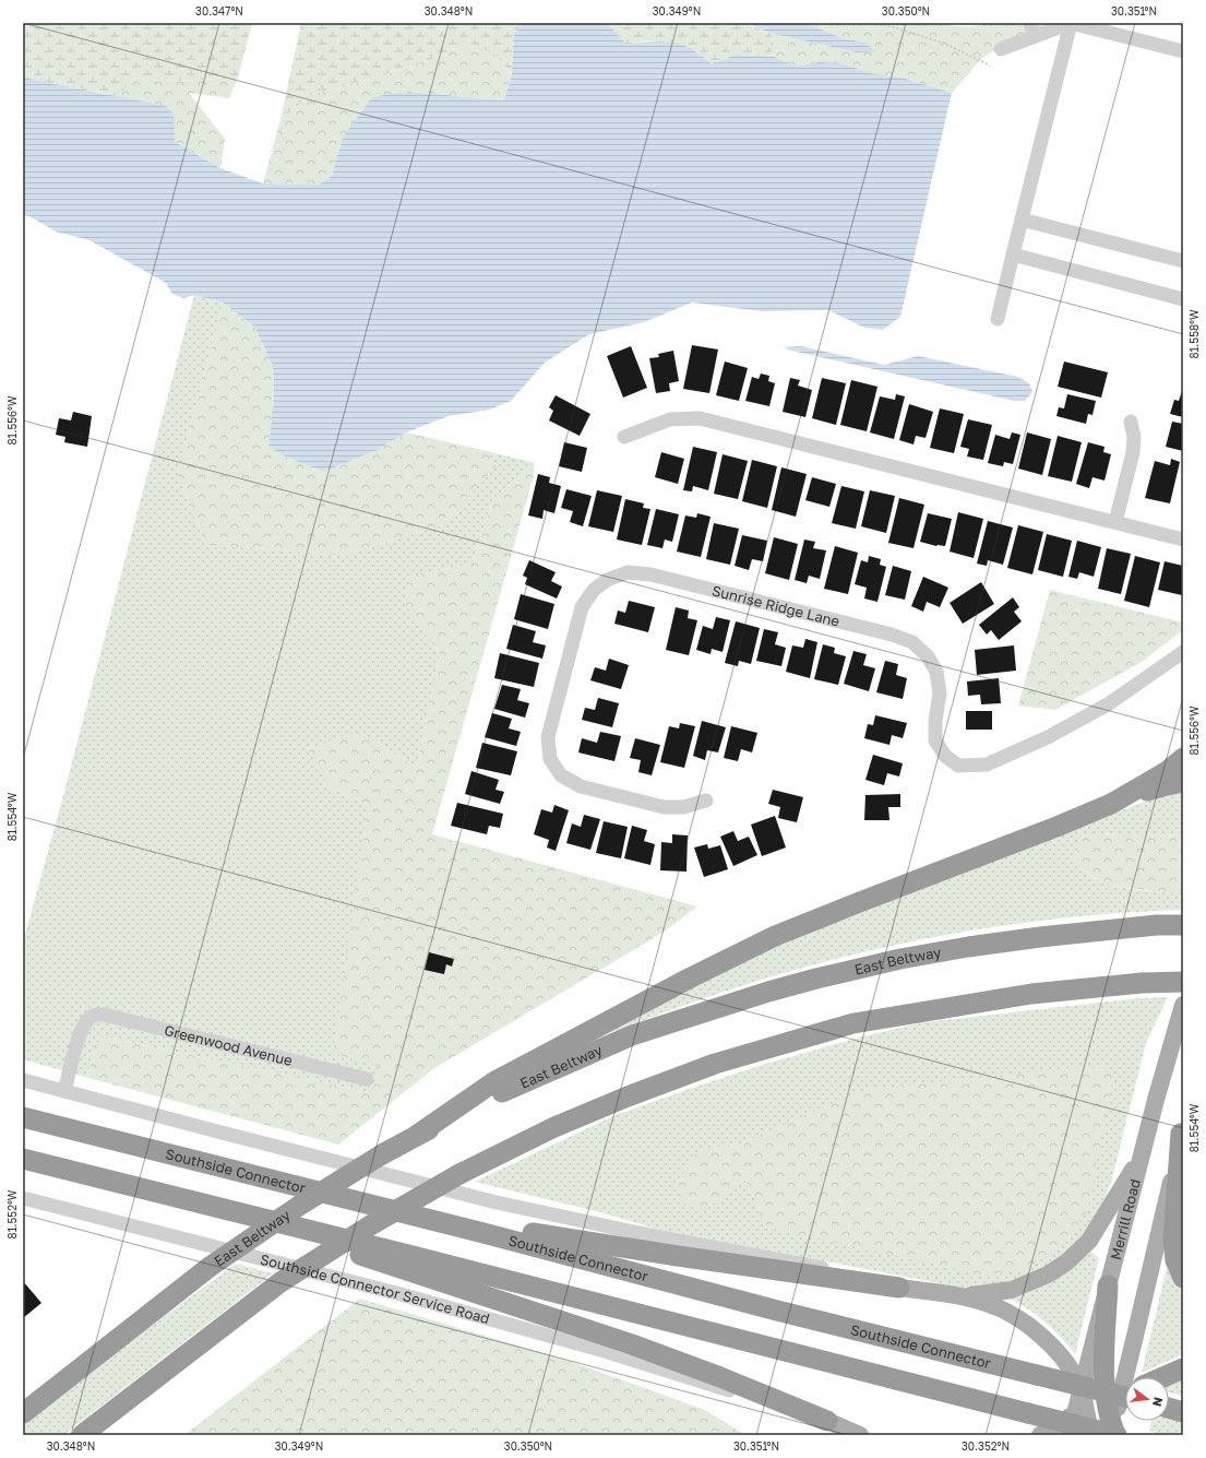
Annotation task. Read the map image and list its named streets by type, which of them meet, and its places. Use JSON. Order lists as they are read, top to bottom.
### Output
{
  "streets": {
    "highway": ["East Beltway", "Southside Connector"],
    "main road": ["Merrill Road"],
    "street": ["Sunrise Ridge Lane", "Greenwood Avenue", "Southside Connector Service Road"]
  },
  "north": "right",
  "coordinates": [
    "30.347°N",
    "30.348°N",
    "30.349°N",
    "30.350°N",
    "30.351°N",
    "81.558°W",
    "81.556°W",
    "81.554°W",
    "81.552°W",
    "30.352°N"
  ]
}
